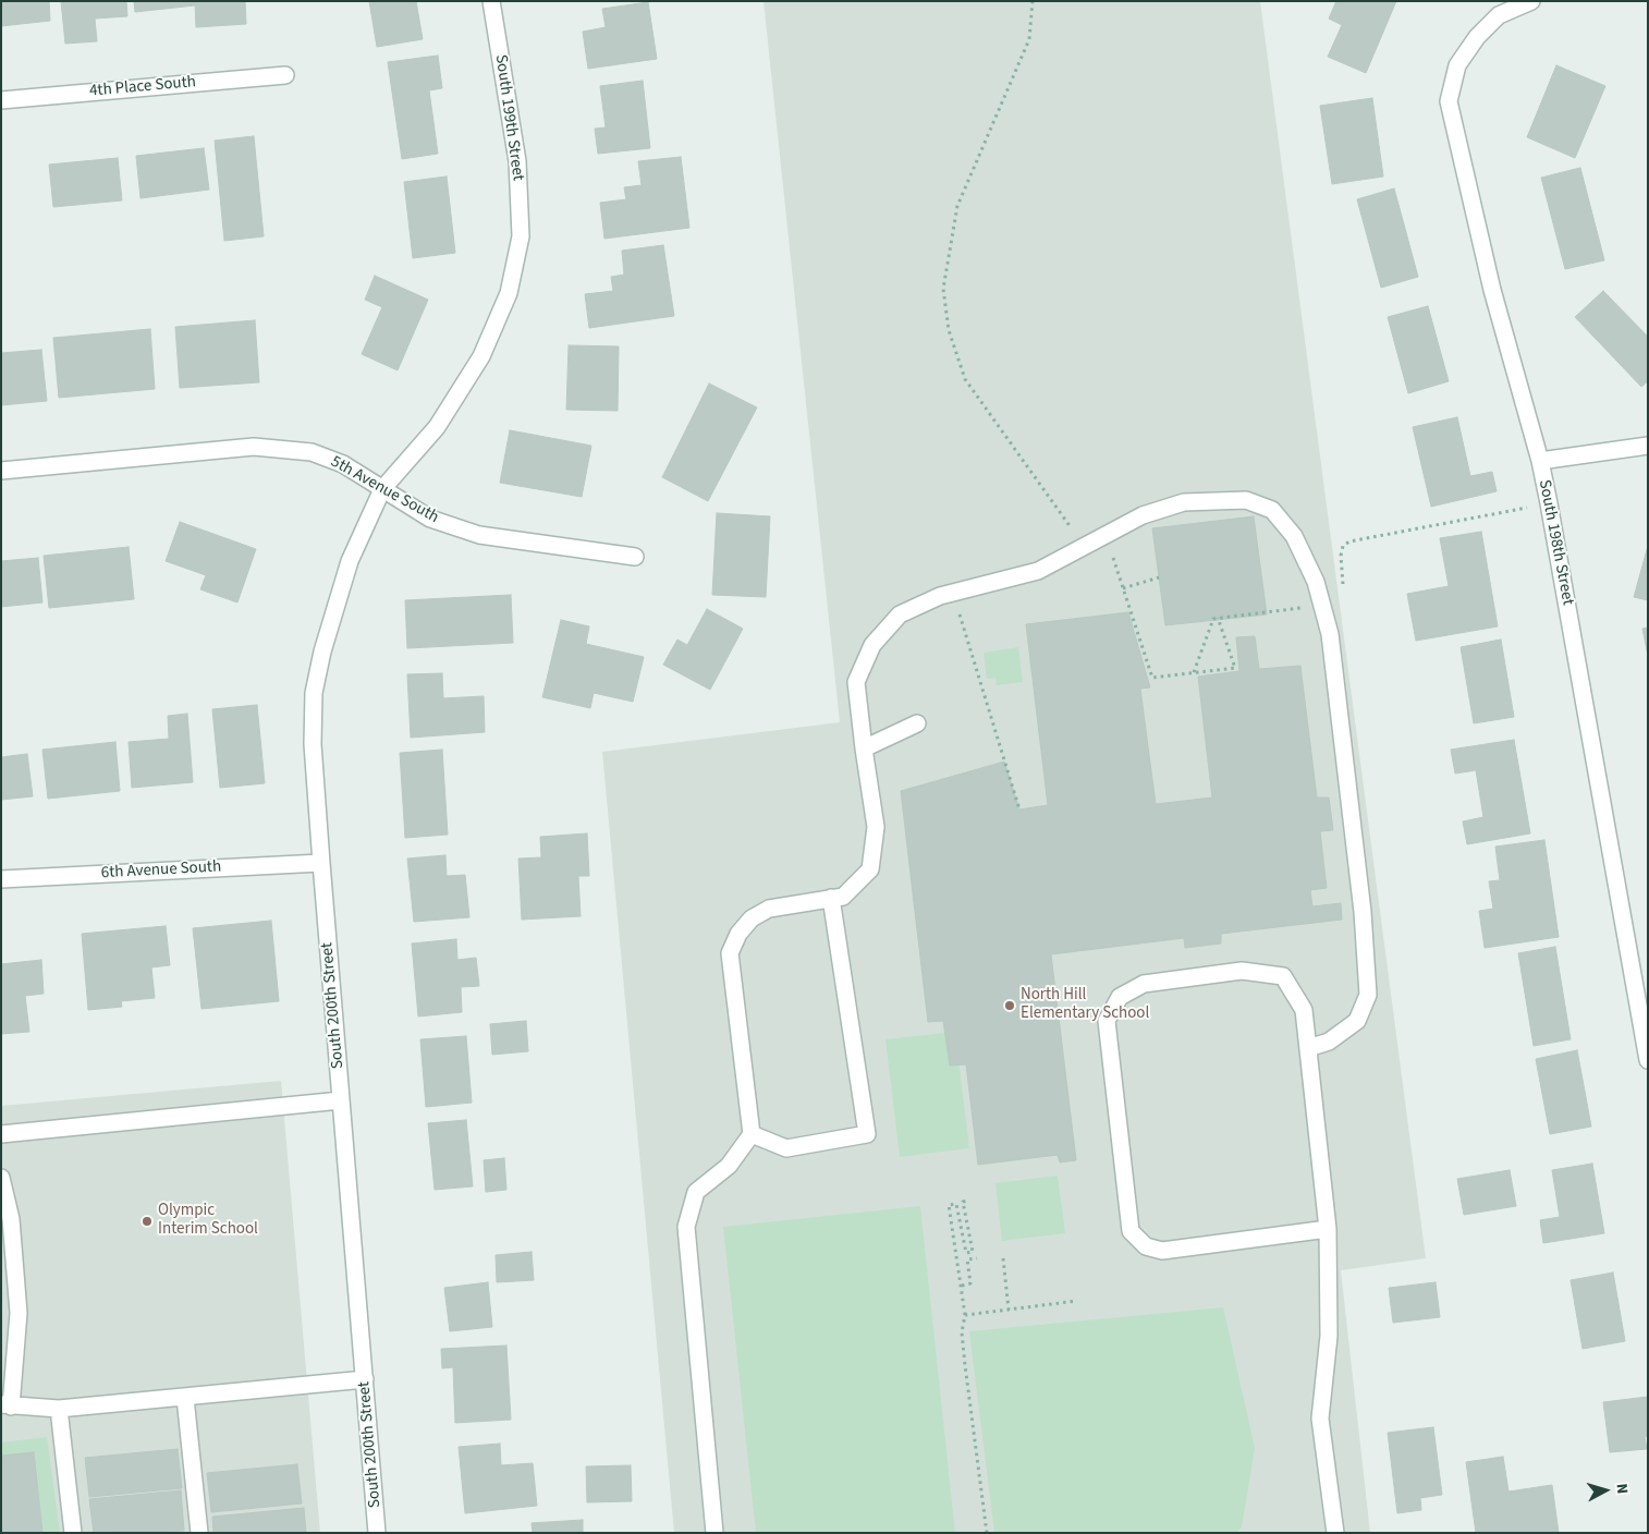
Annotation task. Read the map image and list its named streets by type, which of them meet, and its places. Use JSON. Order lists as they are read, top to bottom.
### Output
{
  "streets": {
    "street": [
      "4th Place South",
      "South 199th Street",
      "5th Avenue South",
      "South 198th Street",
      "6th Avenue South",
      "South 200th Street"
    ]
  },
  "crossings": [
    ["South 199th Street", "5th Avenue South"],
    ["South 199th Street", "South 200th Street"],
    ["5th Avenue South", "South 200th Street"],
    ["6th Avenue South", "South 200th Street"]
  ],
  "places": ["North Hill Elementary School", "Olympic Interim School"],
  "north": "right"
}
